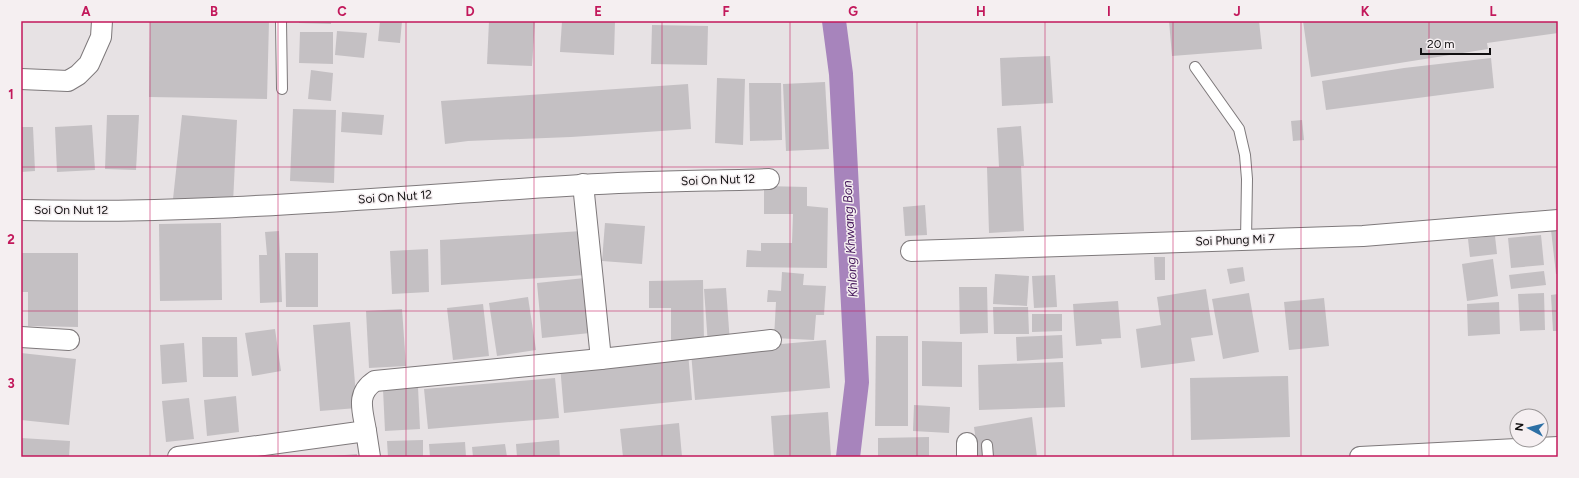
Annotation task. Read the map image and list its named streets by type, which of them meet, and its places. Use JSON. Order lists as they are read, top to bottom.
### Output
{
  "streets": {
    "street": ["Soi On Nut 12", "Soi Phung Mi 7"]
  },
  "water": ["Khlong Khwang Bon"],
  "scale_bar": "20 m",
  "north": "left",
  "grid": {
    "columns": [
      "A",
      "B",
      "C",
      "D",
      "E",
      "F",
      "G",
      "H",
      "I",
      "J",
      "K",
      "L"
    ],
    "rows": ["1", "2", "3"]
  }
}
